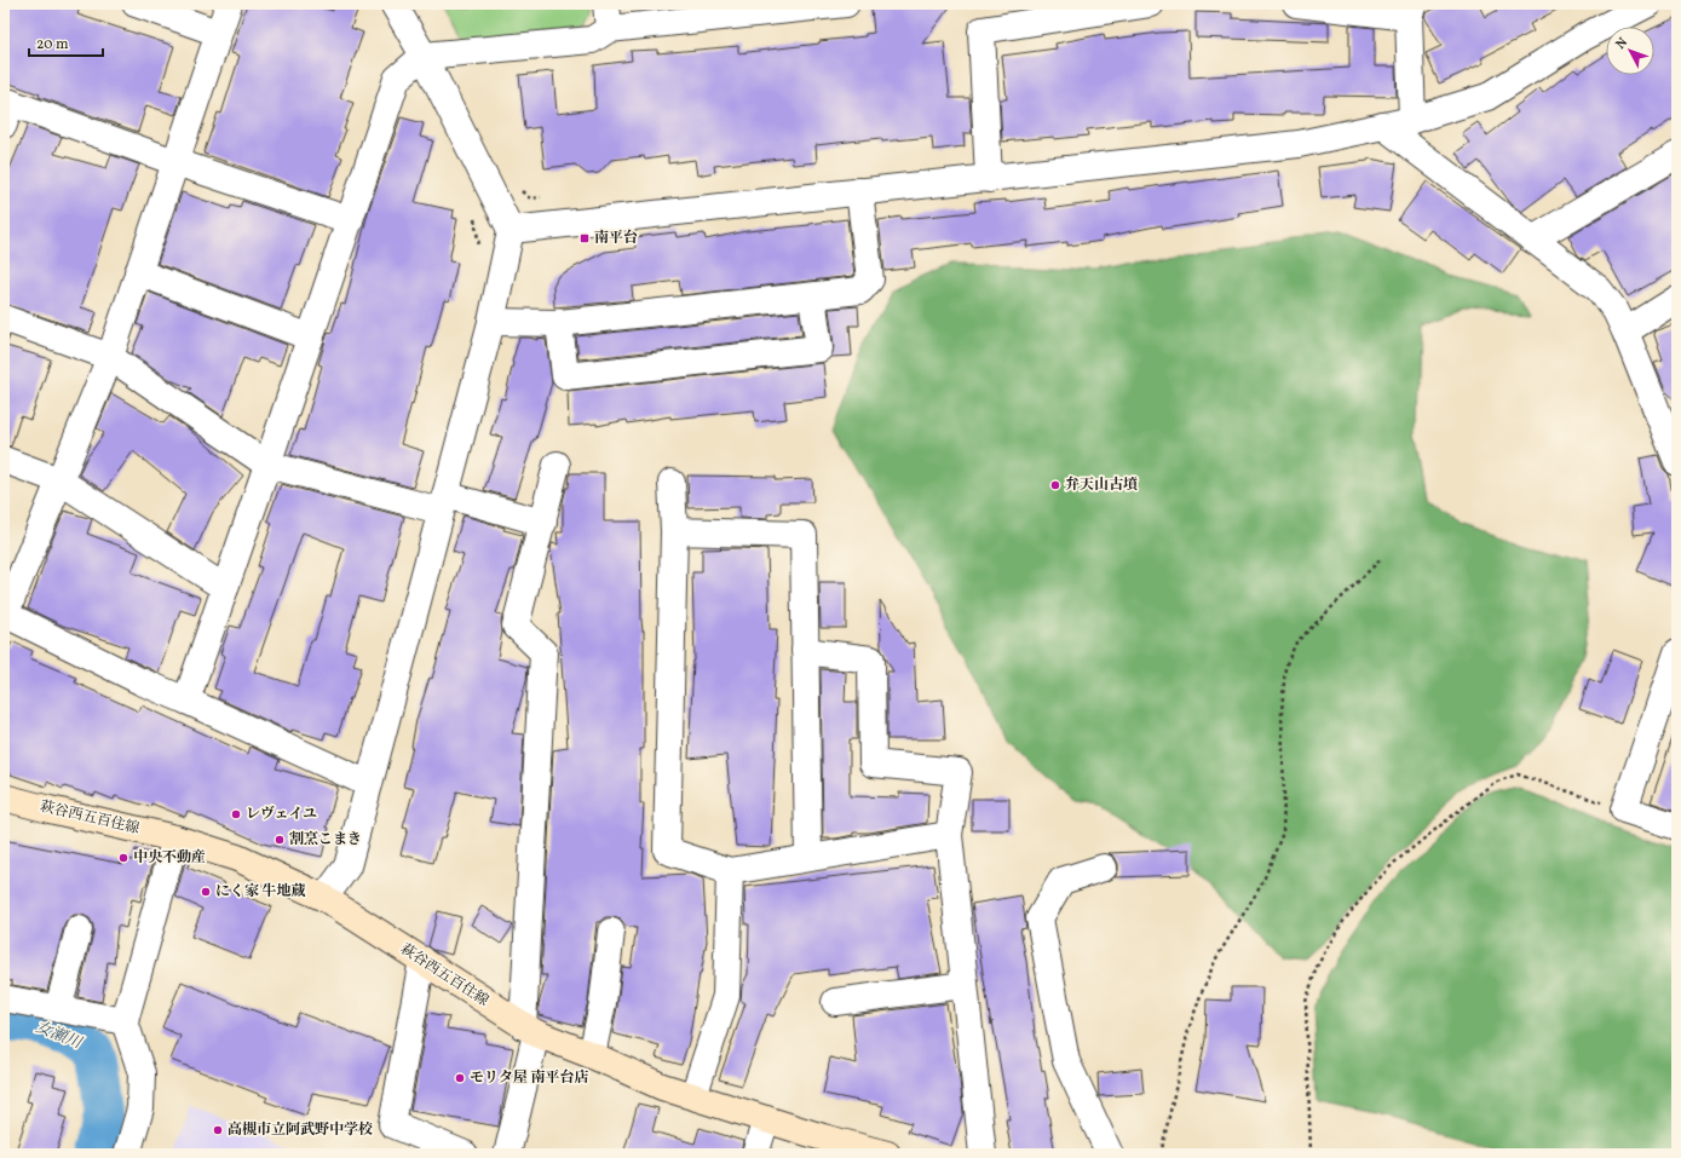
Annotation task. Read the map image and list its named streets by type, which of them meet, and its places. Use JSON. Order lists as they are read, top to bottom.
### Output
{
  "streets": {
    "main road": ["萩谷西五百住線"]
  },
  "water": ["女瀬川"],
  "places": {
    "transit": ["南平台"],
    "other": [
      "弁天山古墳",
      "レヴェイユ",
      "割烹こまき",
      "中央不動産",
      "にく家 牛地蔵",
      "モリタ屋 南平台店",
      "高槻市立阿武野中学校"
    ]
  },
  "scale_bar": "20 m",
  "north": "top left"
}
